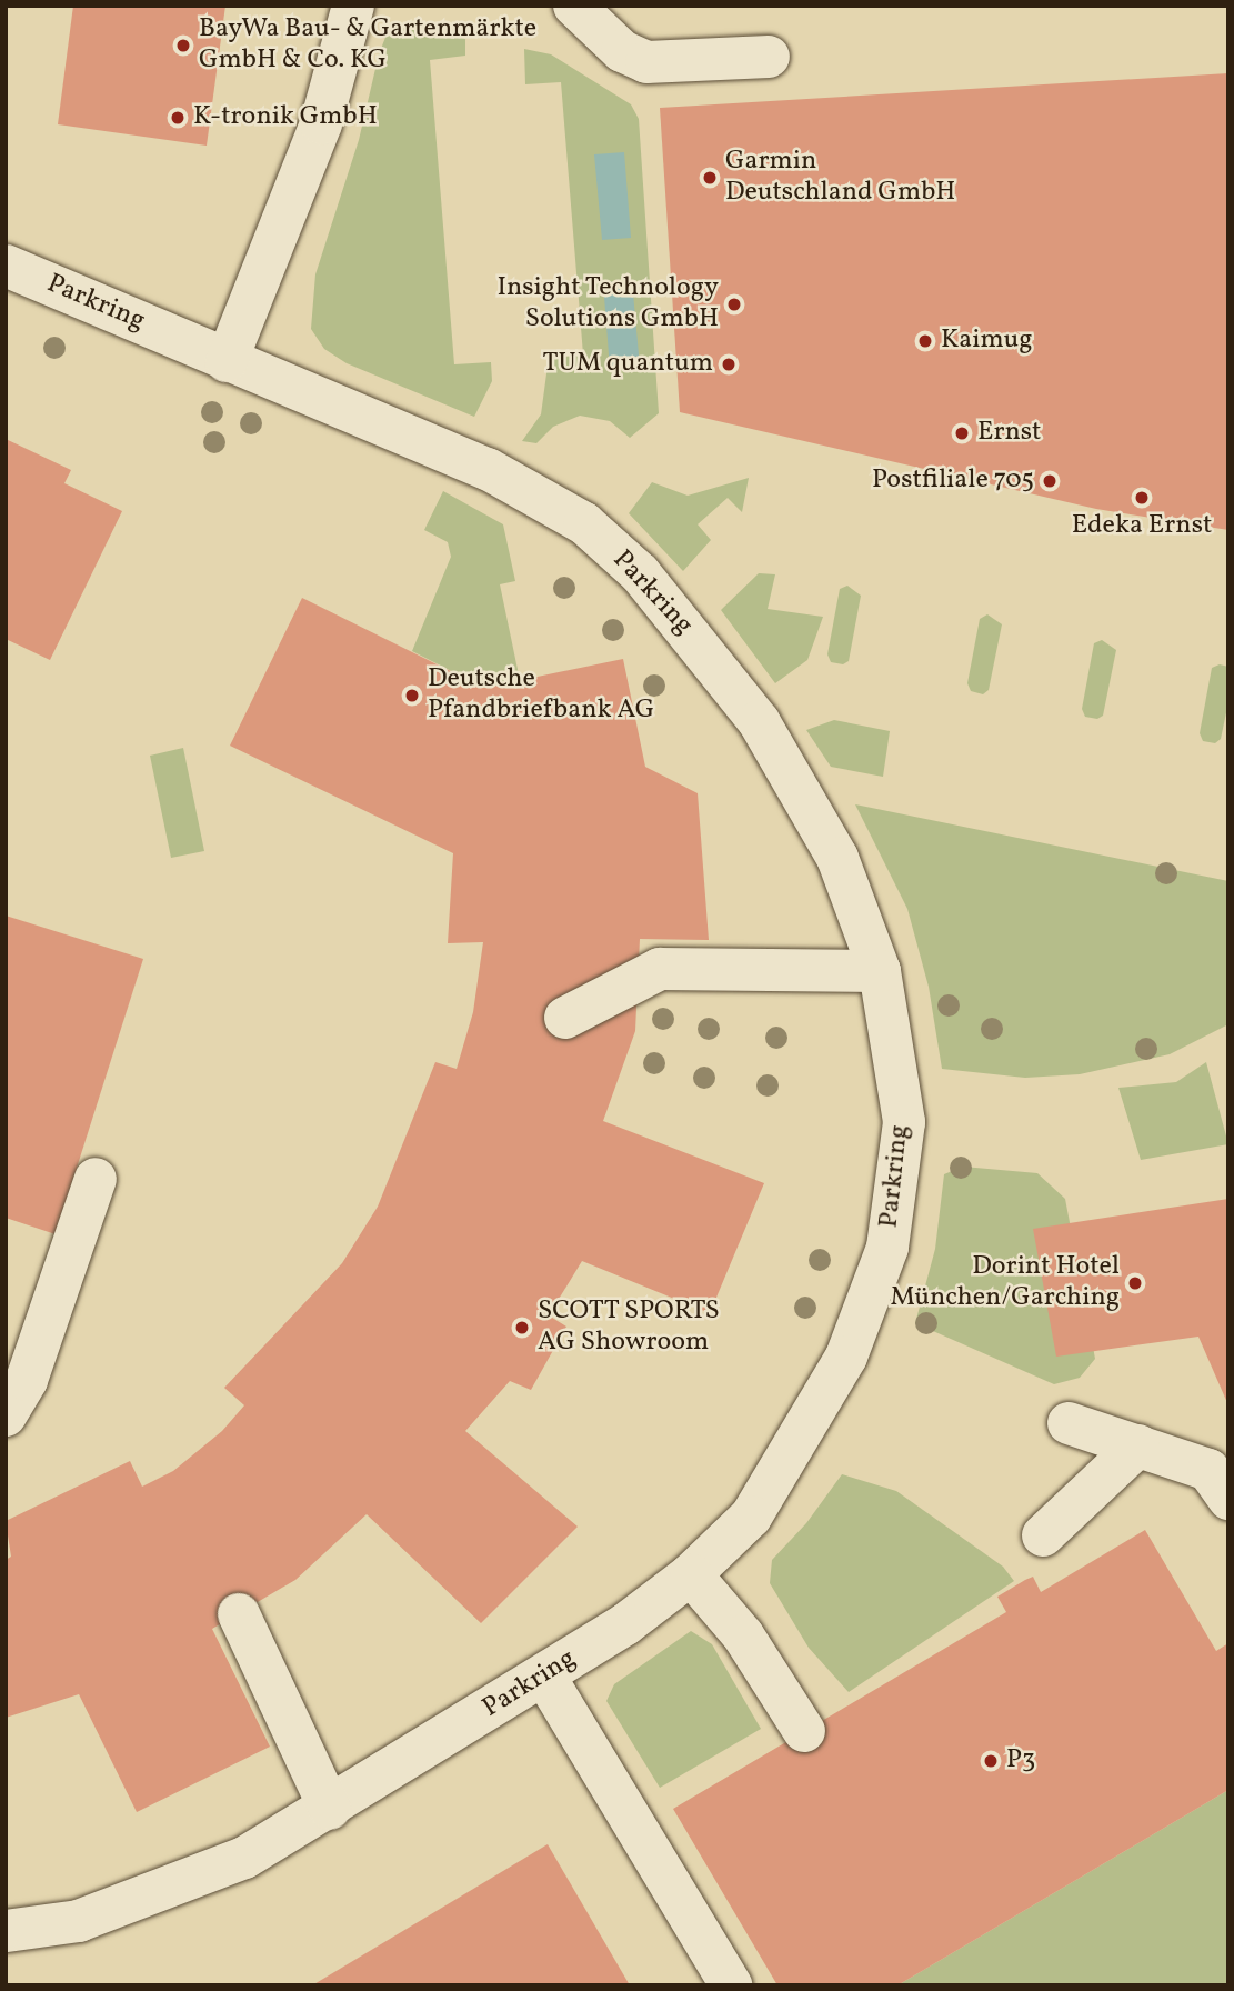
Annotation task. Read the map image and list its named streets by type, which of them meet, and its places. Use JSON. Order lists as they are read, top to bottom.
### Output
{
  "streets": {
    "street": ["Parkring"]
  },
  "places": [
    "BayWa Bau- & Gartenmärkte GmbH & Co. KG",
    "K-tronik GmbH",
    "Garmin Deutschland GmbH",
    "Insight Technology Solutions GmbH",
    "Kaimug",
    "TUM quantum",
    "Ernst",
    "Postfiliale 705",
    "Edeka Ernst",
    "Deutsche Pfandbriefbank AG",
    "Dorint Hotel München/Garching",
    "SCOTT SPORTS AG Showroom",
    "P3"
  ]
}
